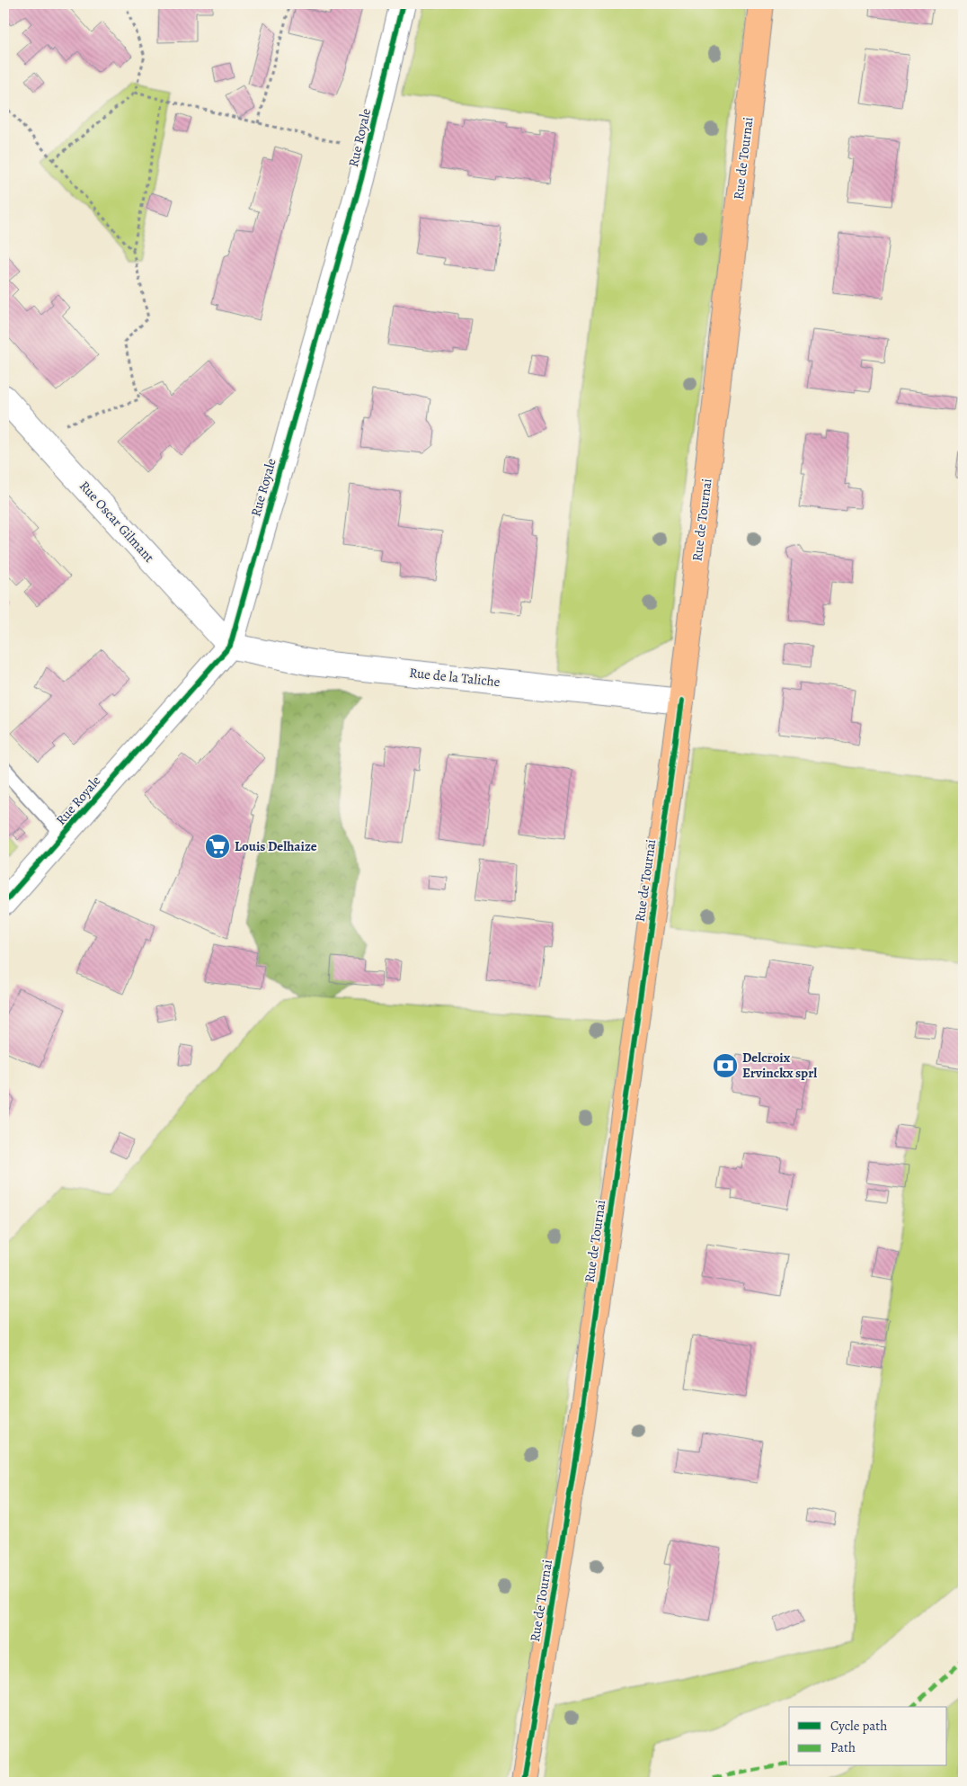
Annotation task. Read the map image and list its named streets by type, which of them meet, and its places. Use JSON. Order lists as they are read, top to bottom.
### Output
{
  "streets": {
    "main road": ["Rue de Tournai"],
    "street": ["Rue Royale", "Rue Oscar Gilmant", "Rue de la Taliche"]
  },
  "crossings": [
    ["Rue Royale", "Rue Oscar Gilmant"],
    ["Rue Royale", "Rue de la Taliche"],
    ["Rue de Tournai", "Rue de la Taliche"],
    ["Rue Oscar Gilmant", "Rue de la Taliche"]
  ],
  "places": {
    "supermarket": ["Louis Delhaize"],
    "bank": ["Delcroix Ervinckx sprl"]
  },
  "legend": ["Cycle path", "Path"]
}
